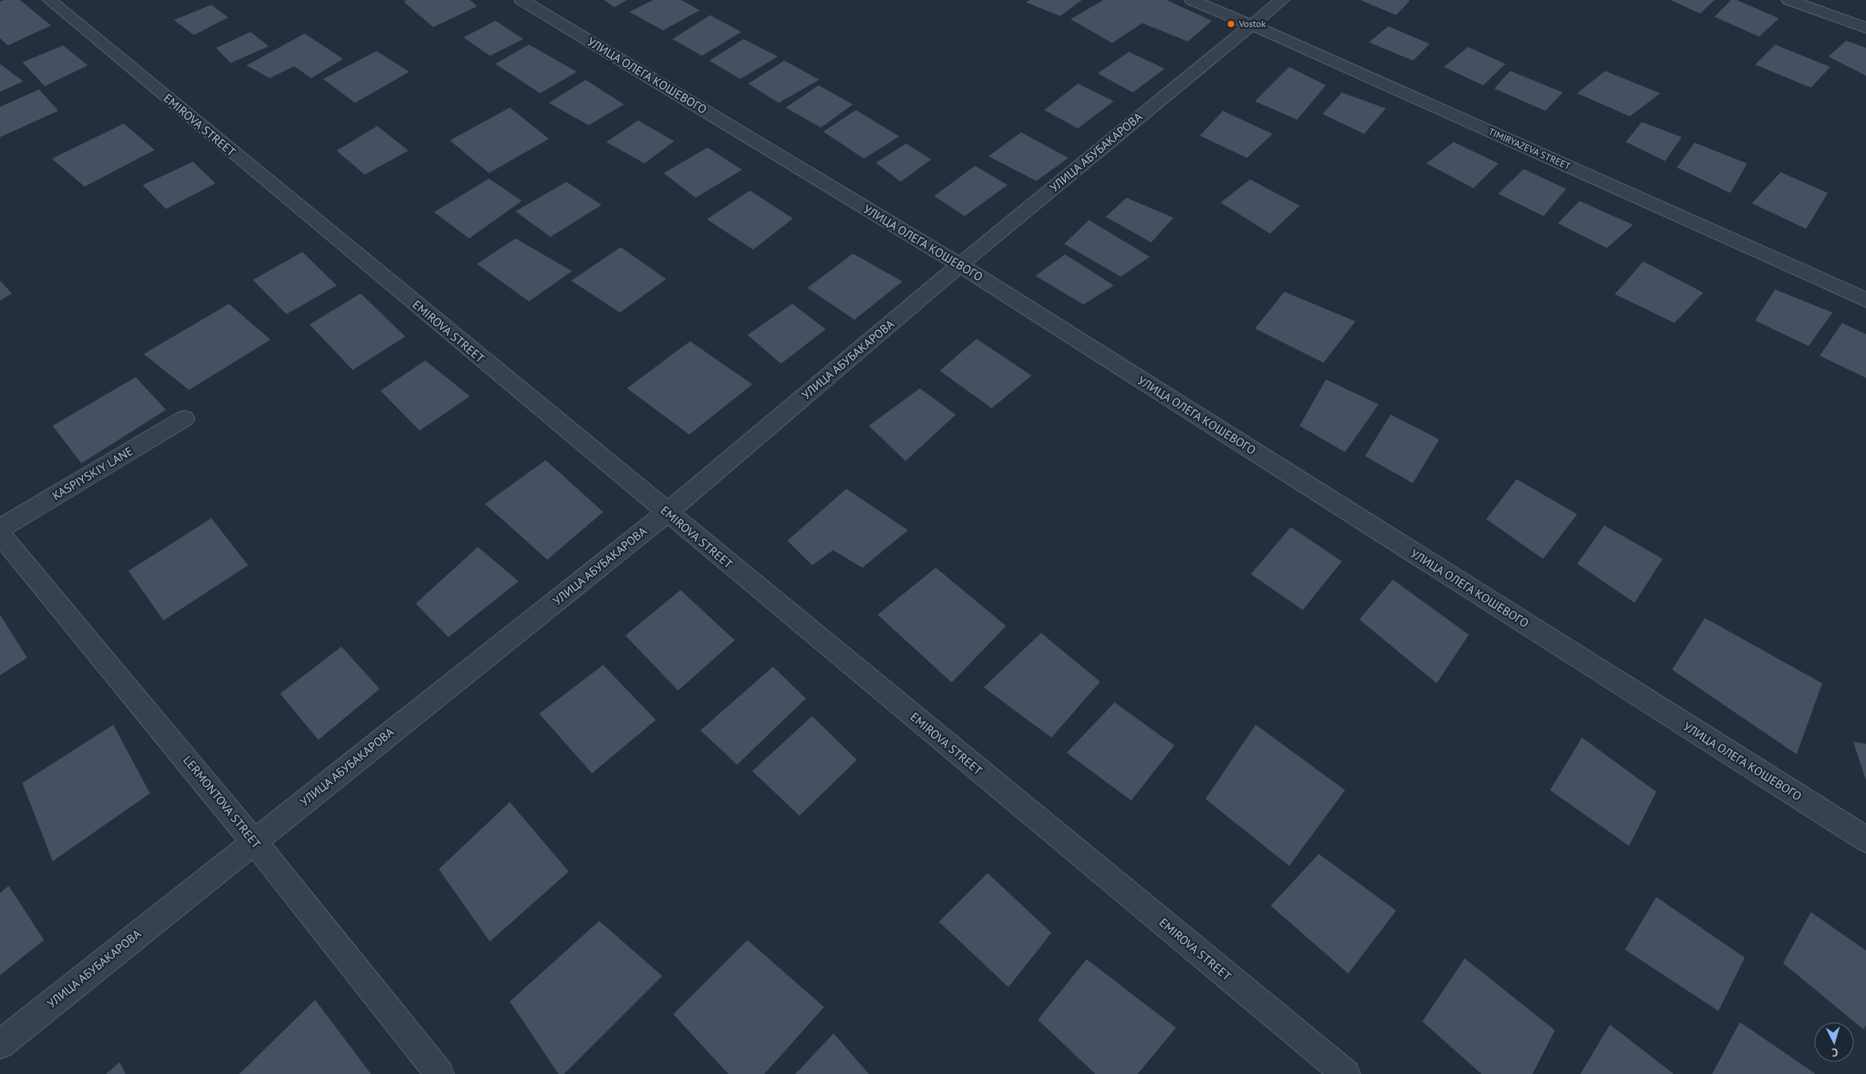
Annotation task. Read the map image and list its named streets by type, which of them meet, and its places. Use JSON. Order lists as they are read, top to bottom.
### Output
{
  "streets": {
    "street": [
      "УЛИЦА ОЛЕГА КОШЕВОГО",
      "EMIROVA STREET",
      "TIMIRYAZEVA STREET",
      "УЛИЦА АБУБАКАРОВА",
      "KASPIYSKIY LANE",
      "LERMONTOVA STREET"
    ]
  },
  "crossings": [
    ["УЛИЦА ОЛЕГА КОШЕВОГО", "УЛИЦА АБУБАКАРОВА"],
    ["EMIROVA STREET", "УЛИЦА АБУБАКАРОВА"],
    ["TIMIRYAZEVA STREET", "УЛИЦА АБУБАКАРОВА"],
    ["УЛИЦА АБУБАКАРОВА", "LERMONTOVA STREET"]
  ],
  "places": ["Vostok"],
  "north": "bottom"
}
